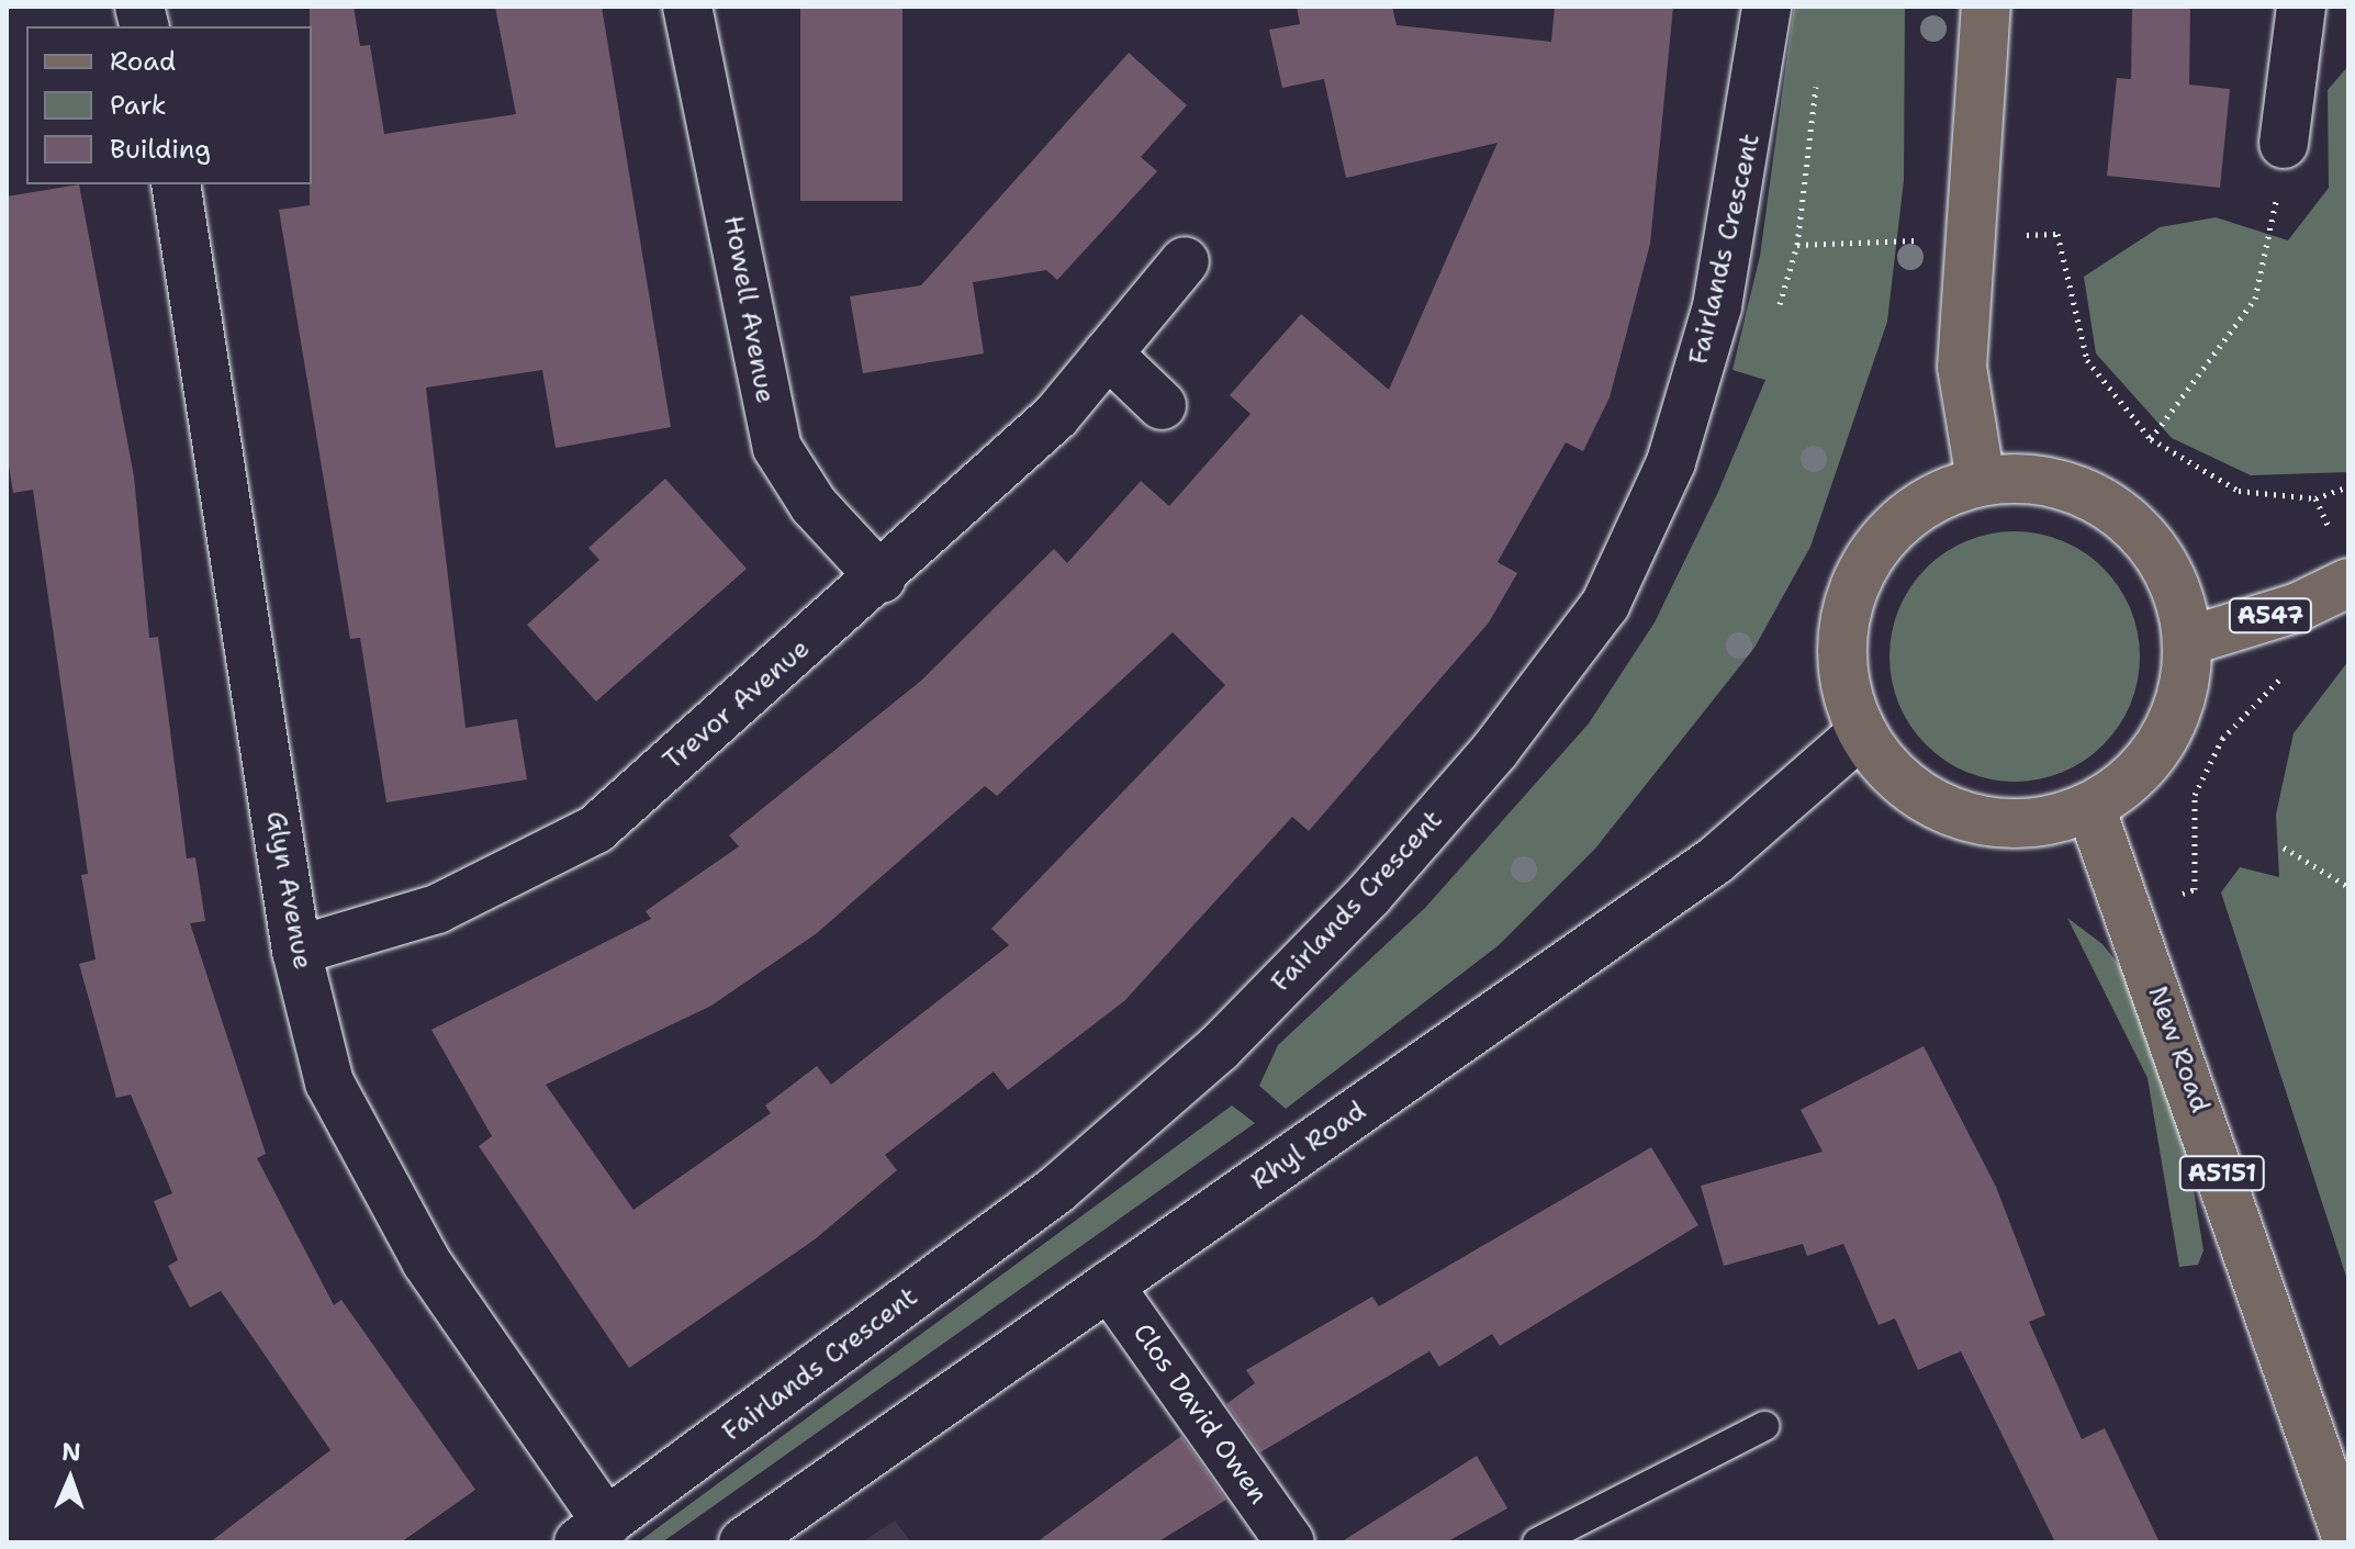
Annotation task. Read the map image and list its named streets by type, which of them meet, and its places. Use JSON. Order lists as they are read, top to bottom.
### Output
{
  "streets": {
    "main road": ["A547", "New Road", "A5151"],
    "street": [
      "Fairlands Crescent",
      "Howell Avenue",
      "Trevor Avenue",
      "Glyn Avenue",
      "Rhyl Road",
      "Clos David Owen"
    ]
  },
  "crossings": [
    ["Fairlands Crescent", "Glyn Avenue"],
    ["Howell Avenue", "Trevor Avenue"],
    ["Trevor Avenue", "Glyn Avenue"],
    ["Rhyl Road", "Clos David Owen"]
  ],
  "legend": ["Road", "Park", "Building"],
  "north": "top"
}
